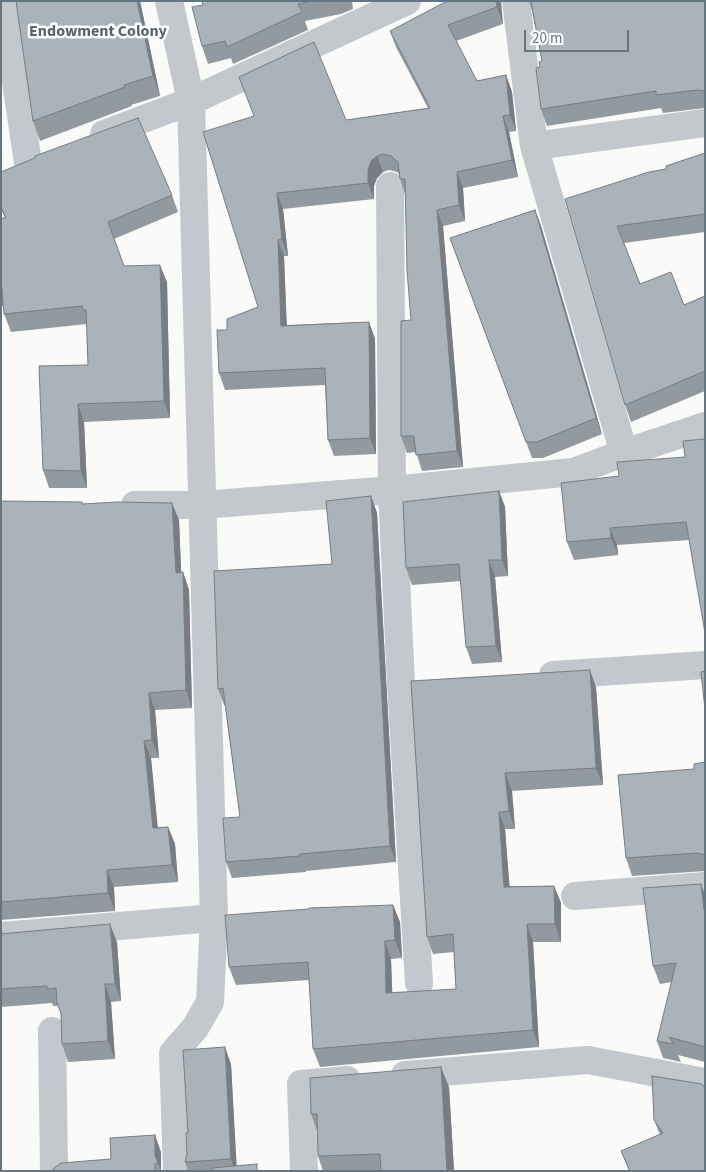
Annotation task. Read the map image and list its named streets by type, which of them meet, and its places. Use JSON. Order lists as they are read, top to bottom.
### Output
{
  "districts": ["Endowment Colony"],
  "scale_bar": "20 m"
}
